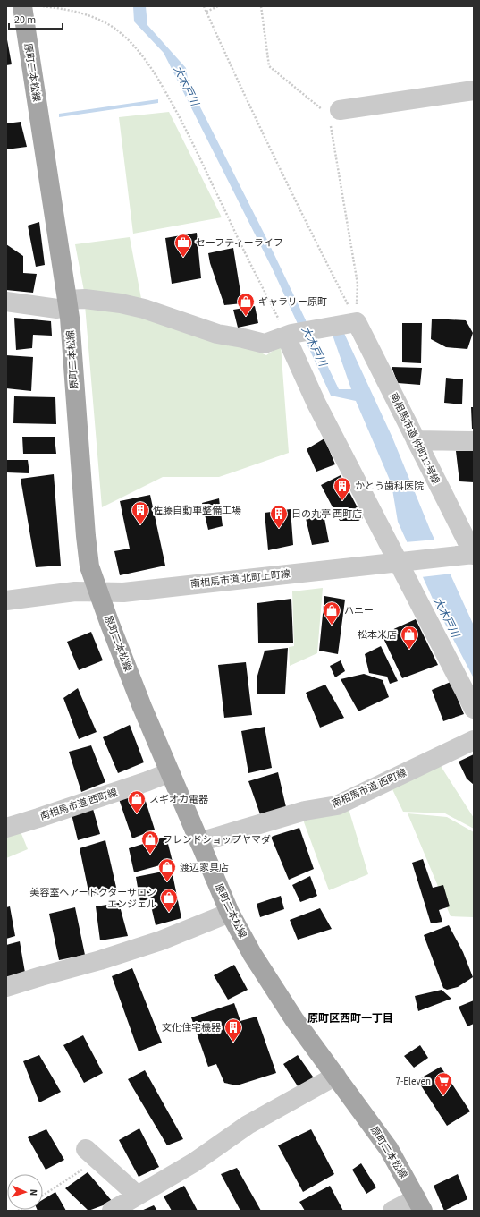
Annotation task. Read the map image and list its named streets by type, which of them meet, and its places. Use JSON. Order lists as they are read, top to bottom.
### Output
{
  "streets": {
    "main road": ["原町二本松線"],
    "street": ["南相馬市道 仲町12号線", "南相馬市道 北町上町線", "南相馬市道 西町線"]
  },
  "crossings": [
    ["原町二本松線", "南相馬市道 北町上町線"],
    ["原町二本松線", "南相馬市道 西町線"],
    ["南相馬市道 仲町12号線", "南相馬市道 北町上町線"]
  ],
  "districts": ["原町区西町一丁目"],
  "water": ["大木戸川"],
  "places": {
    "office": ["セーフティーライフ"],
    "shop": [
      "ギャラリー原町",
      "ハニー",
      "松本米店",
      "スギオカ電器",
      "フレンドショップヤマダ",
      "渡辺家具店",
      "美容室ヘアードクターサロン エンジェル"
    ],
    "building": [
      "かとう歯科医院",
      "佐藤自動車整備工場",
      "日の丸亭 西町店",
      "文化住宅機器"
    ],
    "supermarket": ["7-Eleven"]
  },
  "scale_bar": "20 m",
  "north": "right"
}
